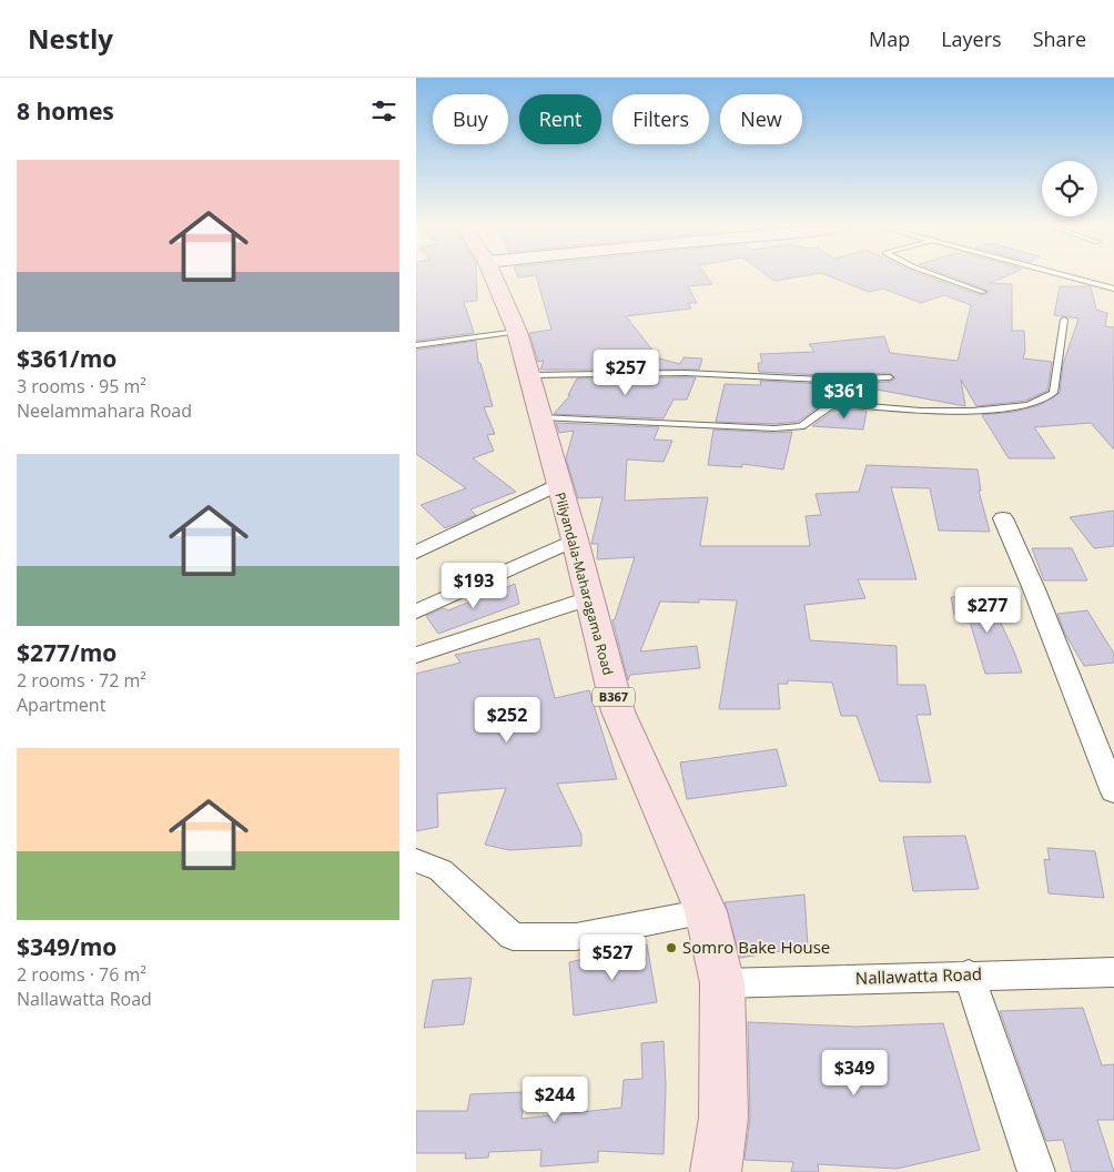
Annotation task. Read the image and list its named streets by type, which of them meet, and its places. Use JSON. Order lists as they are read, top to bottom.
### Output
{
  "streets": {
    "main road": ["Piliyandala-Maharagama Road", "B367"],
    "street": ["Nallawatta Road"]
  },
  "crossings": [
    ["Piliyandala-Maharagama Road", "Nallawatta Road"]
  ],
  "places": ["Somro Bake House"],
  "page": {
    "header": "Nestly",
    "nav": ["Map", "Layers", "Share"],
    "heading": "8 homes",
    "chip": [
      "Buy",
      "Rent",
      "Filters",
      "New"
    ],
    "list": [
      {
        "name": "$361/mo",
        "note": "3 rooms · 95 m² · Neelammahara Road"
      },
      {
        "name": "$277/mo",
        "note": "2 rooms · 72 m² · Apartment"
      },
      {
        "name": "$349/mo",
        "note": "2 rooms · 76 m² · Nallawatta Road"
      }
    ],
    "price": [
      "$257",
      "$361",
      "$193",
      "$277",
      "$252",
      "$527",
      "$349",
      "$244"
    ]
  }
}
